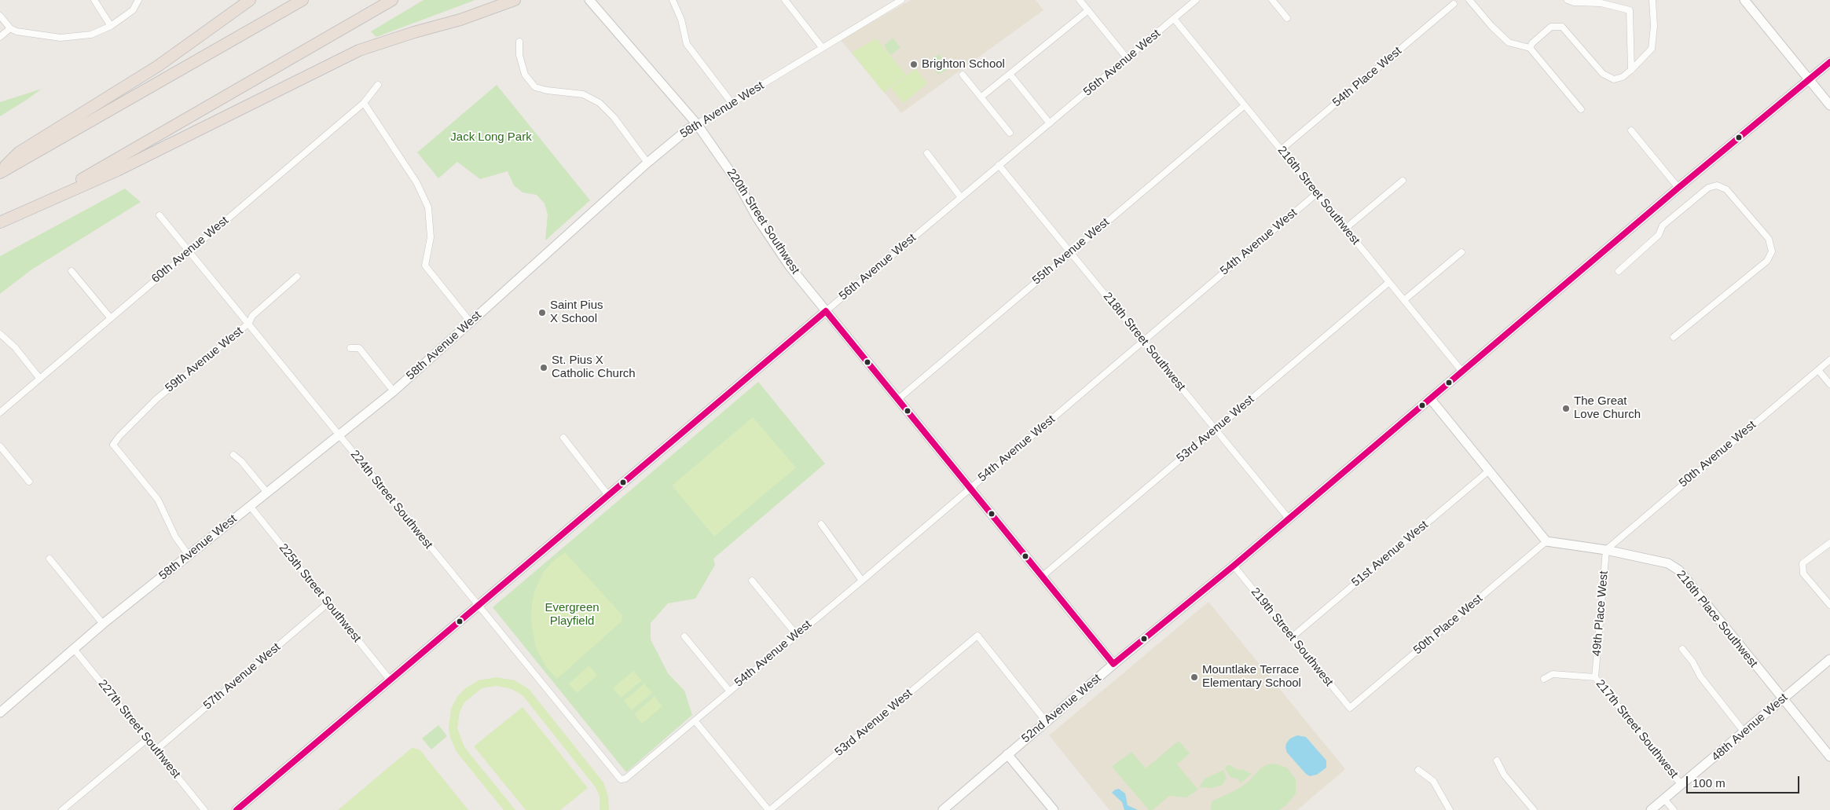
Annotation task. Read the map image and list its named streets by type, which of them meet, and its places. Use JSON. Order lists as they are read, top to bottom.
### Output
{
  "streets": {
    "street": [
      "56th Avenue West",
      "54th Place West",
      "58th Avenue West",
      "216th Street Southwest",
      "220th Street Southwest",
      "54th Avenue West",
      "60th Avenue West",
      "55th Avenue West",
      "218th Street Southwest",
      "59th Avenue West",
      "53rd Avenue West",
      "50th Avenue West",
      "224th Street Southwest",
      "51st Avenue West",
      "225th Street Southwest",
      "49th Place West",
      "216th Place Southwest",
      "50th Place West",
      "219th Street Southwest",
      "57th Avenue West",
      "52nd Avenue West",
      "48th Avenue West",
      "227th Street Southwest",
      "217th Street Southwest"
    ]
  },
  "crossings": [
    ["56th Avenue West", "216th Street Southwest"],
    ["56th Avenue West", "220th Street Southwest"],
    ["56th Avenue West", "218th Street Southwest"],
    ["56th Avenue West", "224th Street Southwest"],
    ["56th Avenue West", "225th Street Southwest"],
    ["54th Place West", "216th Street Southwest"],
    ["58th Avenue West", "220th Street Southwest"],
    ["58th Avenue West", "59th Avenue West"],
    ["58th Avenue West", "224th Street Southwest"],
    ["58th Avenue West", "225th Street Southwest"],
    ["58th Avenue West", "227th Street Southwest"],
    ["216th Street Southwest", "54th Avenue West"],
    ["216th Street Southwest", "55th Avenue West"],
    ["216th Street Southwest", "53rd Avenue West"],
    ["216th Street Southwest", "52nd Avenue West"],
    ["220th Street Southwest", "54th Avenue West"],
    ["220th Street Southwest", "55th Avenue West"],
    ["220th Street Southwest", "53rd Avenue West"],
    ["220th Street Southwest", "52nd Avenue West"],
    ["54th Avenue West", "218th Street Southwest"],
    ["54th Avenue West", "224th Street Southwest"],
    ["60th Avenue West", "224th Street Southwest"],
    ["55th Avenue West", "218th Street Southwest"],
    ["218th Street Southwest", "53rd Avenue West"],
    ["218th Street Southwest", "52nd Avenue West"],
    ["59th Avenue West", "224th Street Southwest"],
    ["53rd Avenue West", "52nd Avenue West"],
    ["50th Avenue West", "49th Place West"],
    ["50th Avenue West", "216th Place Southwest"],
    ["51st Avenue West", "219th Street Southwest"],
    ["225th Street Southwest", "57th Avenue West"],
    ["49th Place West", "216th Place Southwest"],
    ["49th Place West", "217th Street Southwest"],
    ["216th Place Southwest", "50th Place West"],
    ["216th Place Southwest", "48th Avenue West"],
    ["50th Place West", "219th Street Southwest"],
    ["219th Street Southwest", "52nd Avenue West"],
    ["57th Avenue West", "227th Street Southwest"],
    ["48th Avenue West", "217th Street Southwest"]
  ],
  "parks": ["Jack Long Park", "Evergreen Playfield"],
  "places": [
    "Brighton School",
    "Saint Pius X School",
    "St. Pius X Catholic Church",
    "The Great Love Church",
    "Mountlake Terrace Elementary School"
  ],
  "scale_bar": "100 m"
}
